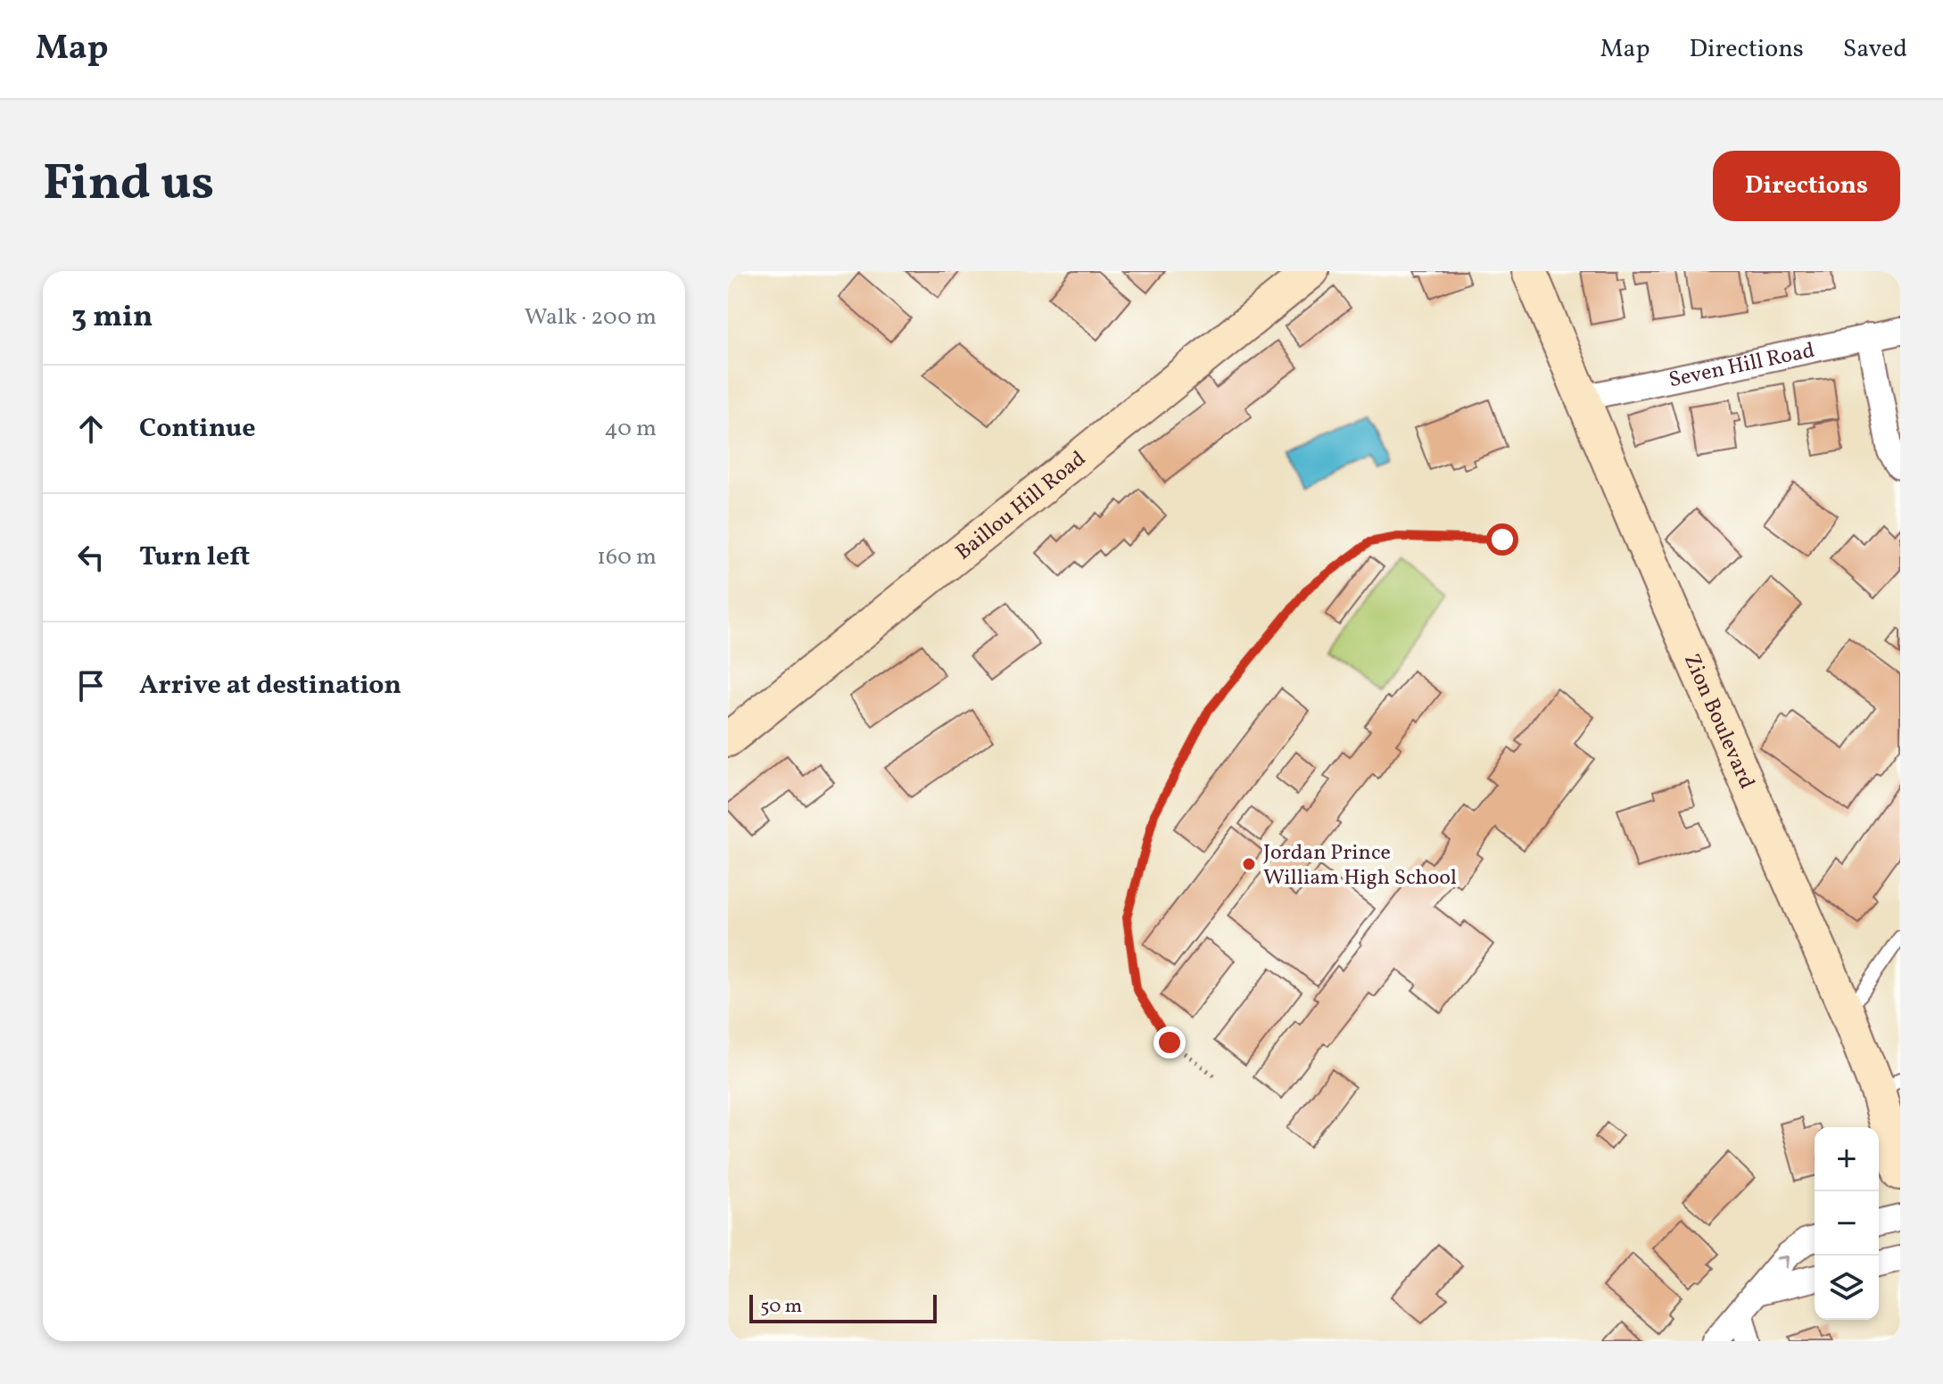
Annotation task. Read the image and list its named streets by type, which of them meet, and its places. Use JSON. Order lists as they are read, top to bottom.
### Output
{
  "streets": {
    "main road": ["Baillou Hill Road", "Zion Boulevard"],
    "street": ["Seven Hill Road"]
  },
  "crossings": [
    ["Seven Hill Road", "Zion Boulevard"]
  ],
  "places": ["Jordan Prince William High School"],
  "scale_bar": "50 m",
  "page": {
    "header": "Map",
    "nav": ["Map", "Directions", "Saved"],
    "title": "Find us",
    "buttons": "Directions",
    "heading": ["3 min", "Walk · 200 m"],
    "list": [
      ["Continue", "40 m"],
      ["Turn left", "160 m"],
      "Arrive at destination"
    ],
    "map_buttons": ["+", "−"],
    "scale": "50 m"
  }
}
